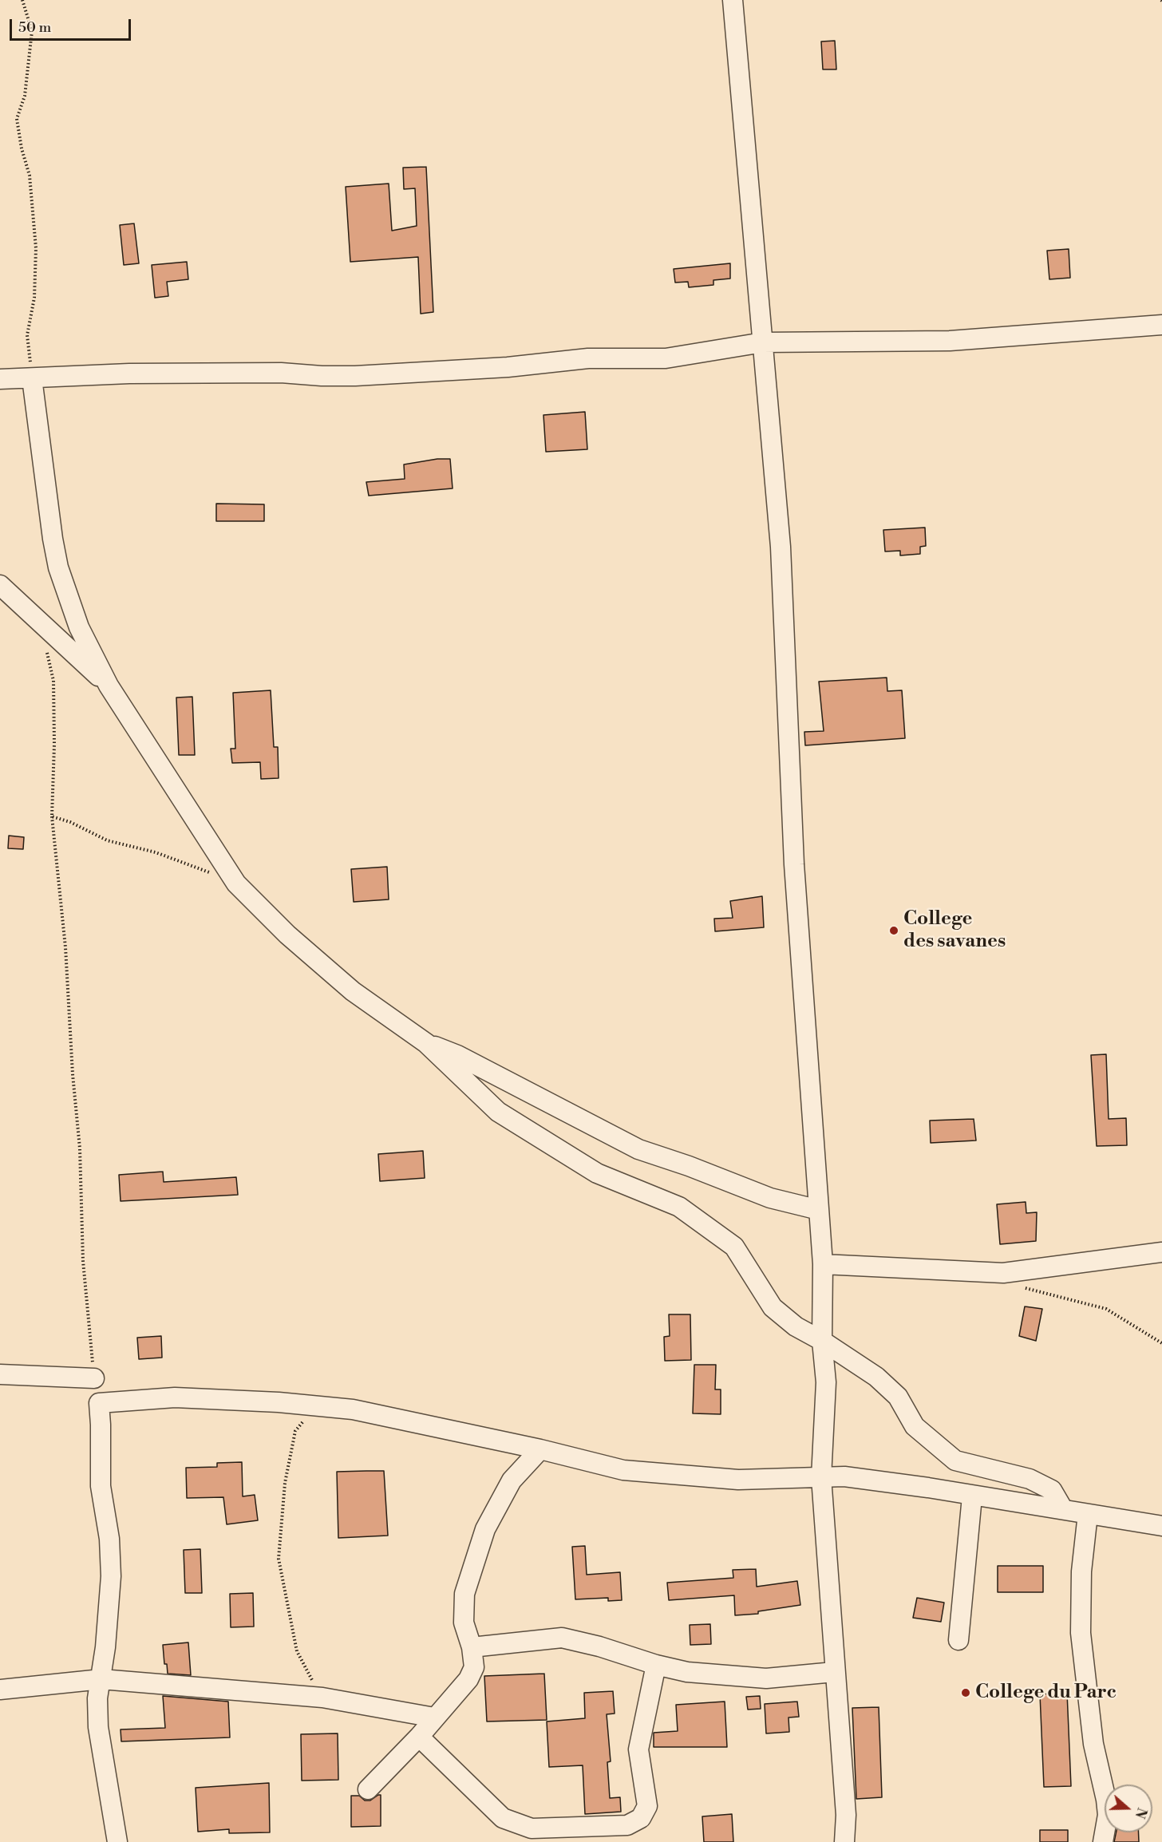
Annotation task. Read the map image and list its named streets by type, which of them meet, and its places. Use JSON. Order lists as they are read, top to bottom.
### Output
{
  "places": ["College des savanes", "College du Parc"],
  "scale_bar": "50 m",
  "north": "right"
}
